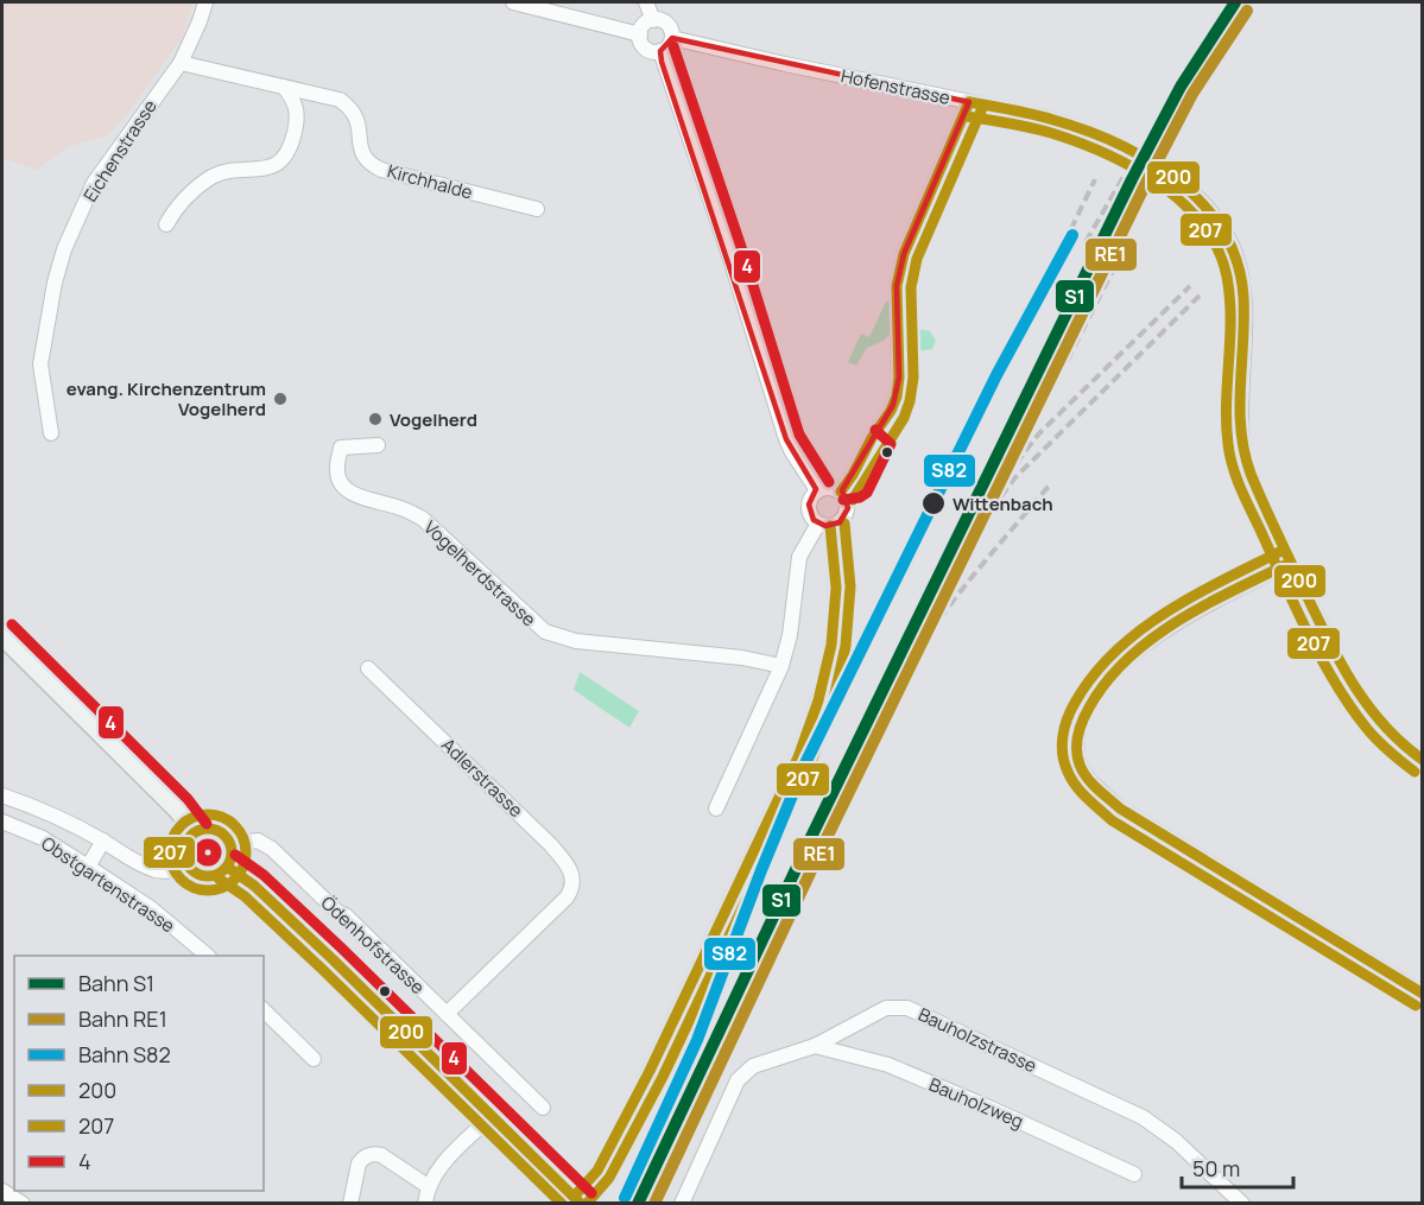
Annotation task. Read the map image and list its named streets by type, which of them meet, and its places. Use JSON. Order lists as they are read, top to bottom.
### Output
{
  "streets": {
    "street": [
      "Hofenstrasse",
      "Eichenstrasse",
      "Kirchhalde",
      "Vogelherdstrasse",
      "Adlerstrasse",
      "Obstgartenstrasse",
      "Ödenhofstrasse",
      "Bauholzstrasse",
      "Bauholzweg"
    ]
  },
  "crossings": [
    ["Eichenstrasse", "Kirchhalde"],
    ["Adlerstrasse", "Ödenhofstrasse"],
    ["Bauholzstrasse", "Bauholzweg"]
  ],
  "places": ["evang. Kirchenzentrum Vogelherd", "Vogelherd", "Wittenbach"],
  "lines": [
    "rail line S1",
    "rail line RE1",
    "transit line 4",
    "transit line 200",
    "transit line 207",
    "rail line S82"
  ],
  "legend": [
    "Bahn S1",
    "Bahn RE1",
    "Bahn S82",
    "200",
    "207",
    "4"
  ],
  "scale_bar": "50 m"
}
